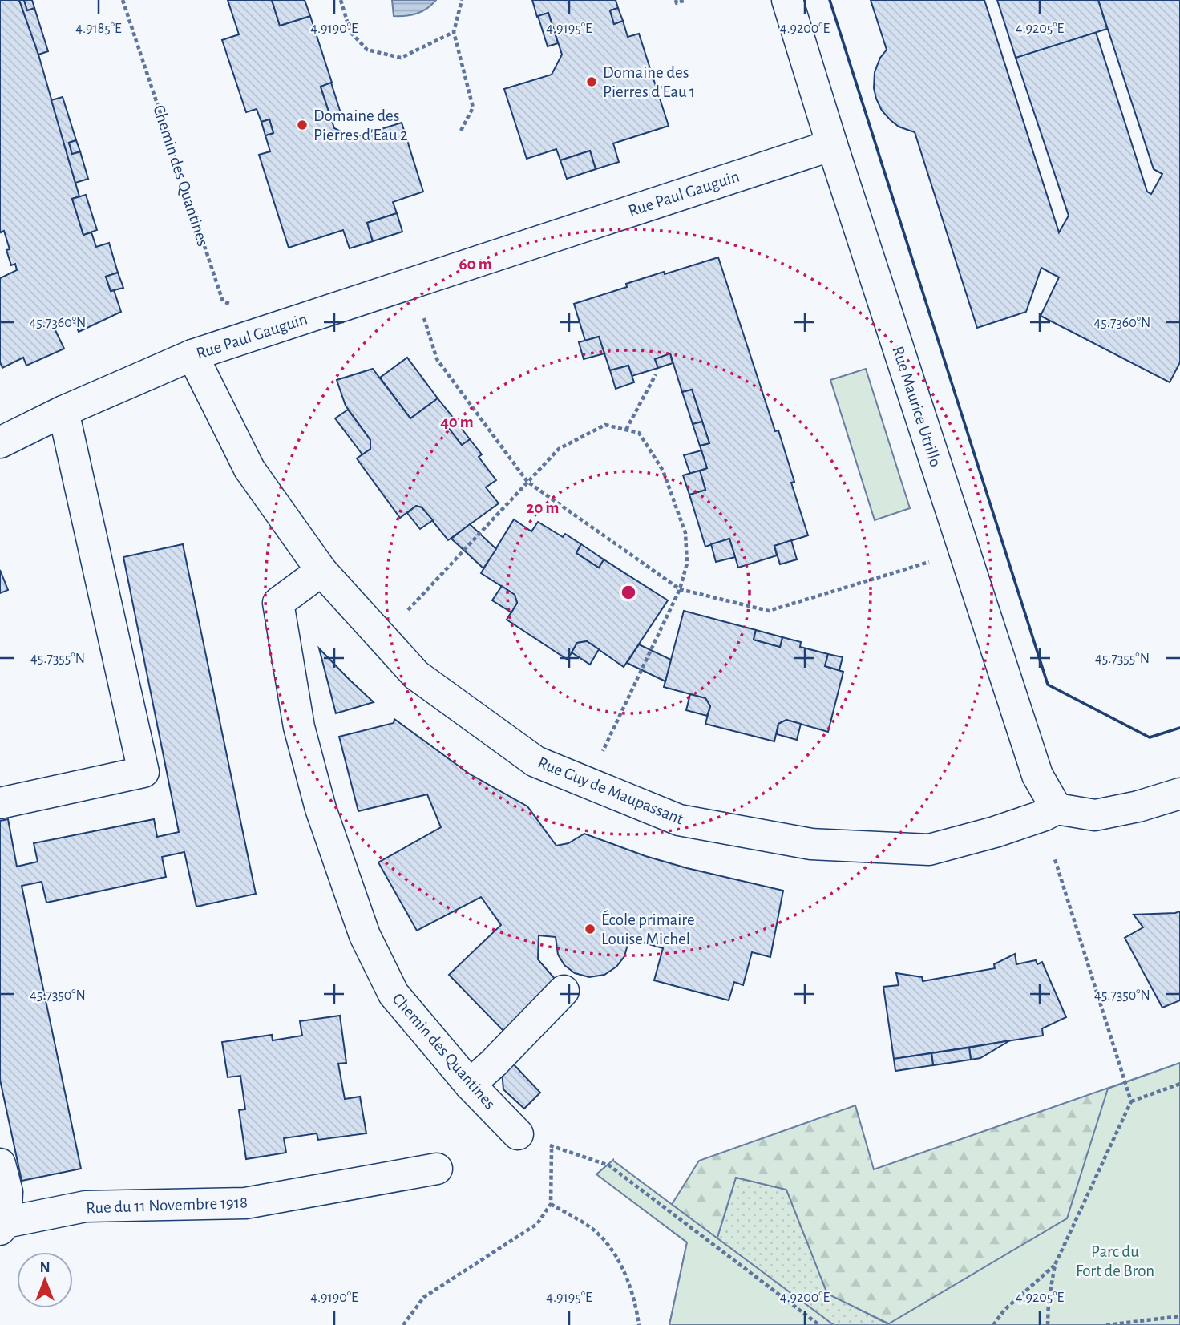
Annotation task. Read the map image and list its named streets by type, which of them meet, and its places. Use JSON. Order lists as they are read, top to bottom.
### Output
{
  "streets": {
    "street": [
      "Chemin des Quantines",
      "Rue Paul Gauguin",
      "Rue Maurice Utrillo",
      "Rue Guy de Maupassant",
      "Rue du 11 Novembre 1918"
    ]
  },
  "crossings": [
    ["Chemin des Quantines", "Rue Paul Gauguin"],
    ["Chemin des Quantines", "Rue Guy de Maupassant"],
    ["Rue Paul Gauguin", "Rue Maurice Utrillo"],
    ["Rue Paul Gauguin", "Rue Guy de Maupassant"],
    ["Rue Maurice Utrillo", "Rue Guy de Maupassant"]
  ],
  "parks": ["Parc du Fort de Bron"],
  "places": ["Domaine des Pierres d'Eau 1", "Domaine des Pierres d'Eau 2", "École primaire Louise Michel"],
  "north": "top",
  "coordinates": [
    "4.9185°E",
    "4.9190°E",
    "4.9195°E",
    "4.9200°E",
    "4.9205°E",
    "45.7360°N",
    "45.7355°N",
    "45.7350°N"
  ],
  "rings": ["60 m", "40 m", "20 m"]
}
